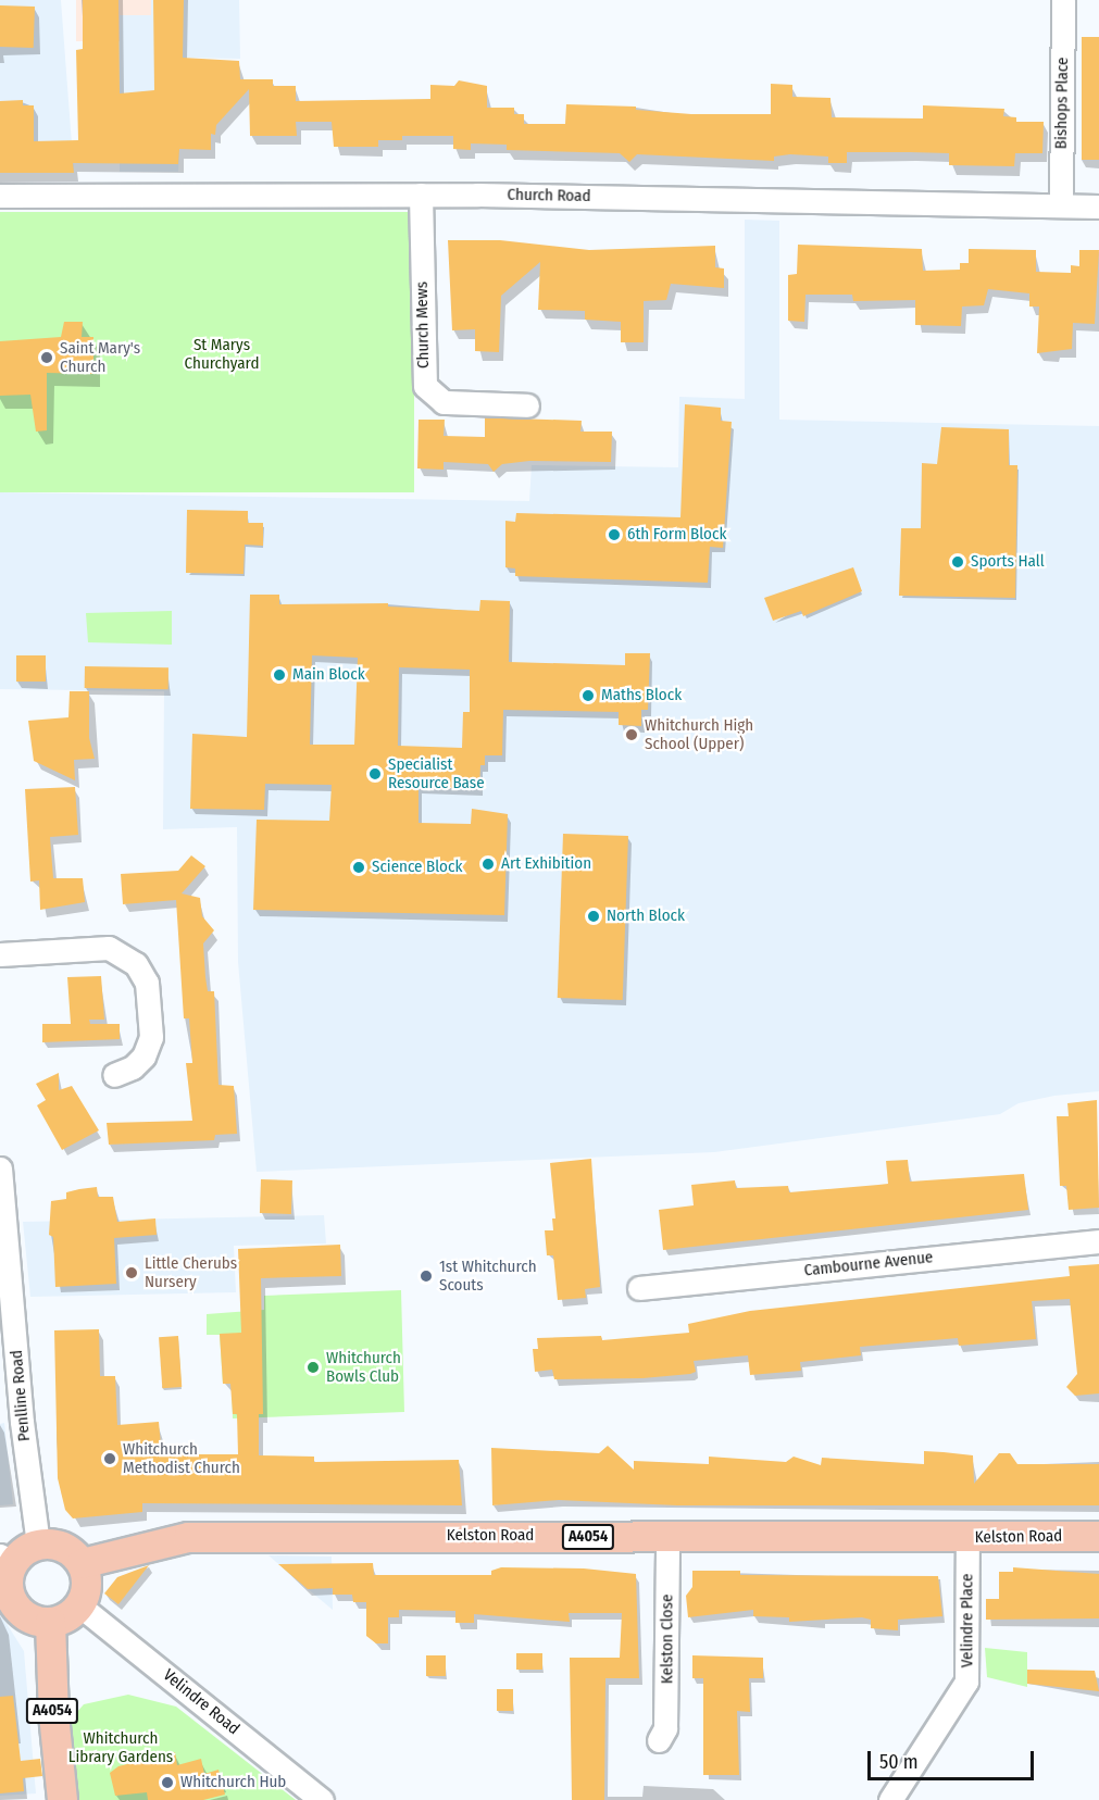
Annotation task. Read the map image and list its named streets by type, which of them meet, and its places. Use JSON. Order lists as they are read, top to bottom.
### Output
{
  "streets": {
    "main road": ["Kelston Road", "A4054"],
    "street": [
      "Bishops Place",
      "Church Road",
      "Church Mews",
      "Cambourne Avenue",
      "Penlline Road",
      "Velindre Place",
      "Kelston Close",
      "Velindre Road"
    ]
  },
  "crossings": [
    ["Bishops Place", "Church Road"],
    ["Church Road", "Church Mews"],
    ["Penlline Road", "Kelston Road"],
    ["Penlline Road", "A4054"],
    ["Penlline Road", "Velindre Road"],
    ["Kelston Road", "A4054"],
    ["Kelston Road", "Velindre Place"],
    ["Kelston Road", "Kelston Close"],
    ["Kelston Road", "Velindre Road"],
    ["A4054", "Velindre Road"]
  ],
  "parks": ["St Marys Churchyard", "Whitchurch Library Gardens"],
  "places": [
    "Saint Mary's Church",
    "6th Form Block",
    "Sports Hall",
    "Main Block",
    "Maths Block",
    "Whitchurch High School (Upper)",
    "Specialist Resource Base",
    "Art Exhibition",
    "Science Block",
    "North Block",
    "Little Cherubs Nursery",
    "1st Whitchurch Scouts",
    "Whitchurch Bowls Club",
    "Whitchurch Methodist Church",
    "Whitchurch Hub"
  ],
  "scale_bar": "50 m"
}
